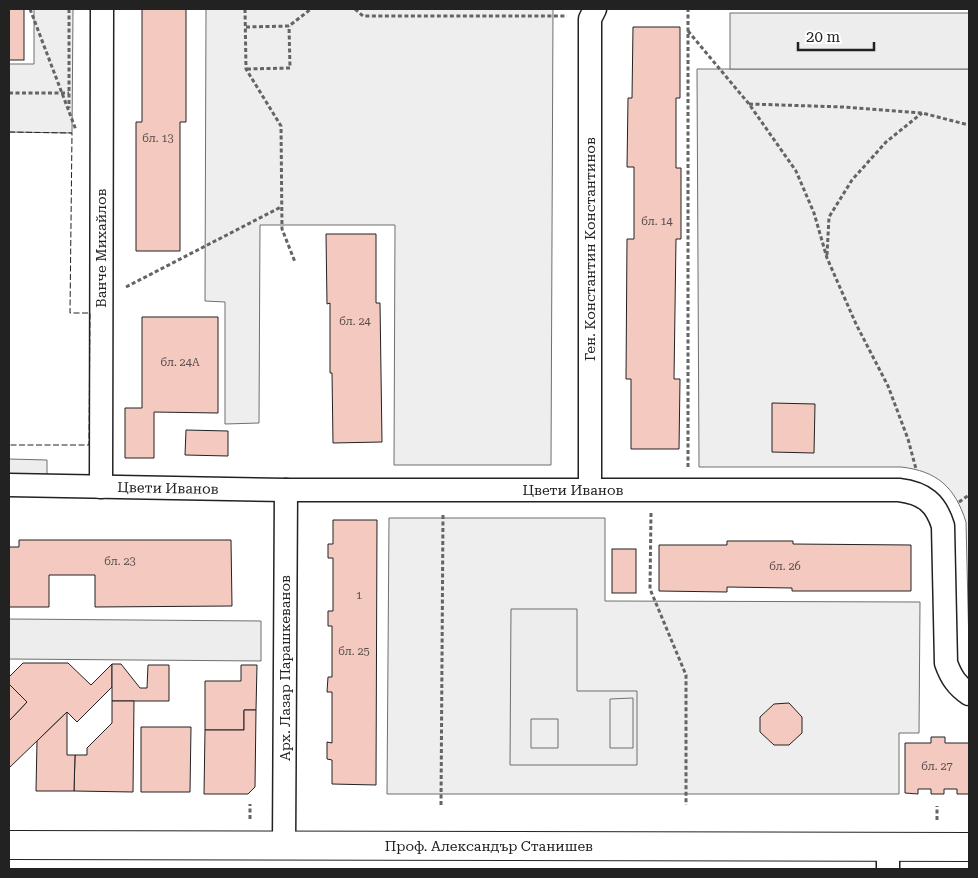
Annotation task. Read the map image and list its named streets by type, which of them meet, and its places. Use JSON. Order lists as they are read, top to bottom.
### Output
{
  "streets": {
    "street": [
      "Ванче Михайлов",
      "Ген. Константин Константинов",
      "Цвети Иванов",
      "Арх. Лазар Парашкеванов",
      "Проф. Александър Станишев"
    ]
  },
  "crossings": [
    ["Ванче Михайлов", "Цвети Иванов"],
    ["Ген. Константин Константинов", "Цвети Иванов"],
    ["Цвети Иванов", "Арх. Лазар Парашкеванов"],
    ["Арх. Лазар Парашкеванов", "Проф. Александър Станишев"]
  ],
  "house_numbers": [
    "бл. 13",
    "бл. 14",
    "бл. 24",
    "бл. 24А",
    "бл. 23",
    "бл. 26",
    "1",
    "бл. 25",
    "бл. 27"
  ],
  "scale_bar": "20 m"
}
